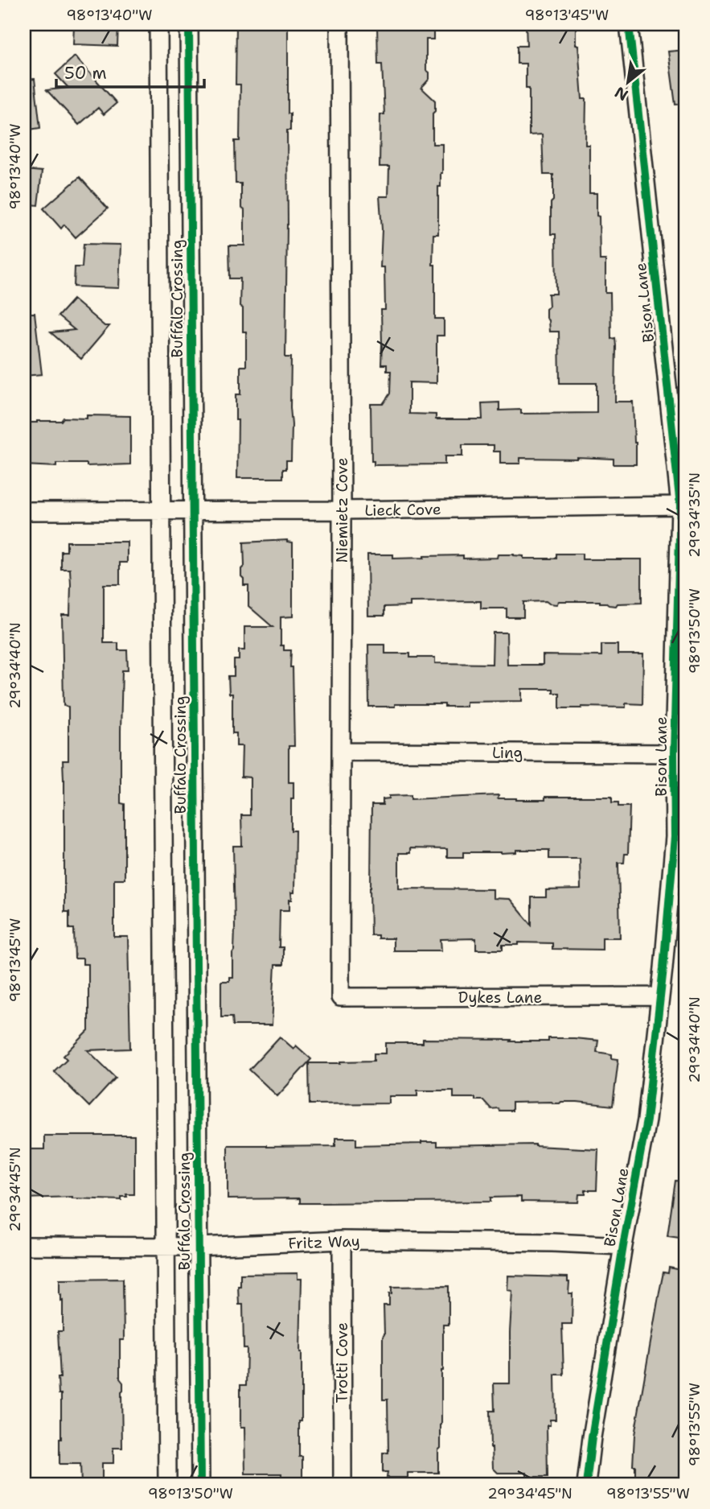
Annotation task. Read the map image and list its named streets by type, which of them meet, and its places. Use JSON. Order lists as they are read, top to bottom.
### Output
{
  "streets": {
    "street": [
      "Buffalo Crossing",
      "Bison Lane",
      "Lieck Cove",
      "Niemietz Cove",
      "Ling",
      "Dykes Lane",
      "Fritz Way",
      "Trotti Cove"
    ]
  },
  "crossings": [
    ["Buffalo Crossing", "Lieck Cove"],
    ["Buffalo Crossing", "Fritz Way"],
    ["Bison Lane", "Lieck Cove"],
    ["Bison Lane", "Ling"],
    ["Bison Lane", "Dykes Lane"],
    ["Bison Lane", "Fritz Way"],
    ["Lieck Cove", "Niemietz Cove"],
    ["Niemietz Cove", "Ling"],
    ["Niemietz Cove", "Dykes Lane"],
    ["Fritz Way", "Trotti Cove"]
  ],
  "scale_bar": "50 m",
  "north": "bottom left",
  "coordinates": [
    "98°13'40\"W",
    "98°13'45\"W",
    "29°34'35\"N",
    "98°13'50\"W",
    "29°34'40\"N",
    "29°34'45\"N",
    "98°13'55\"W"
  ]
}
